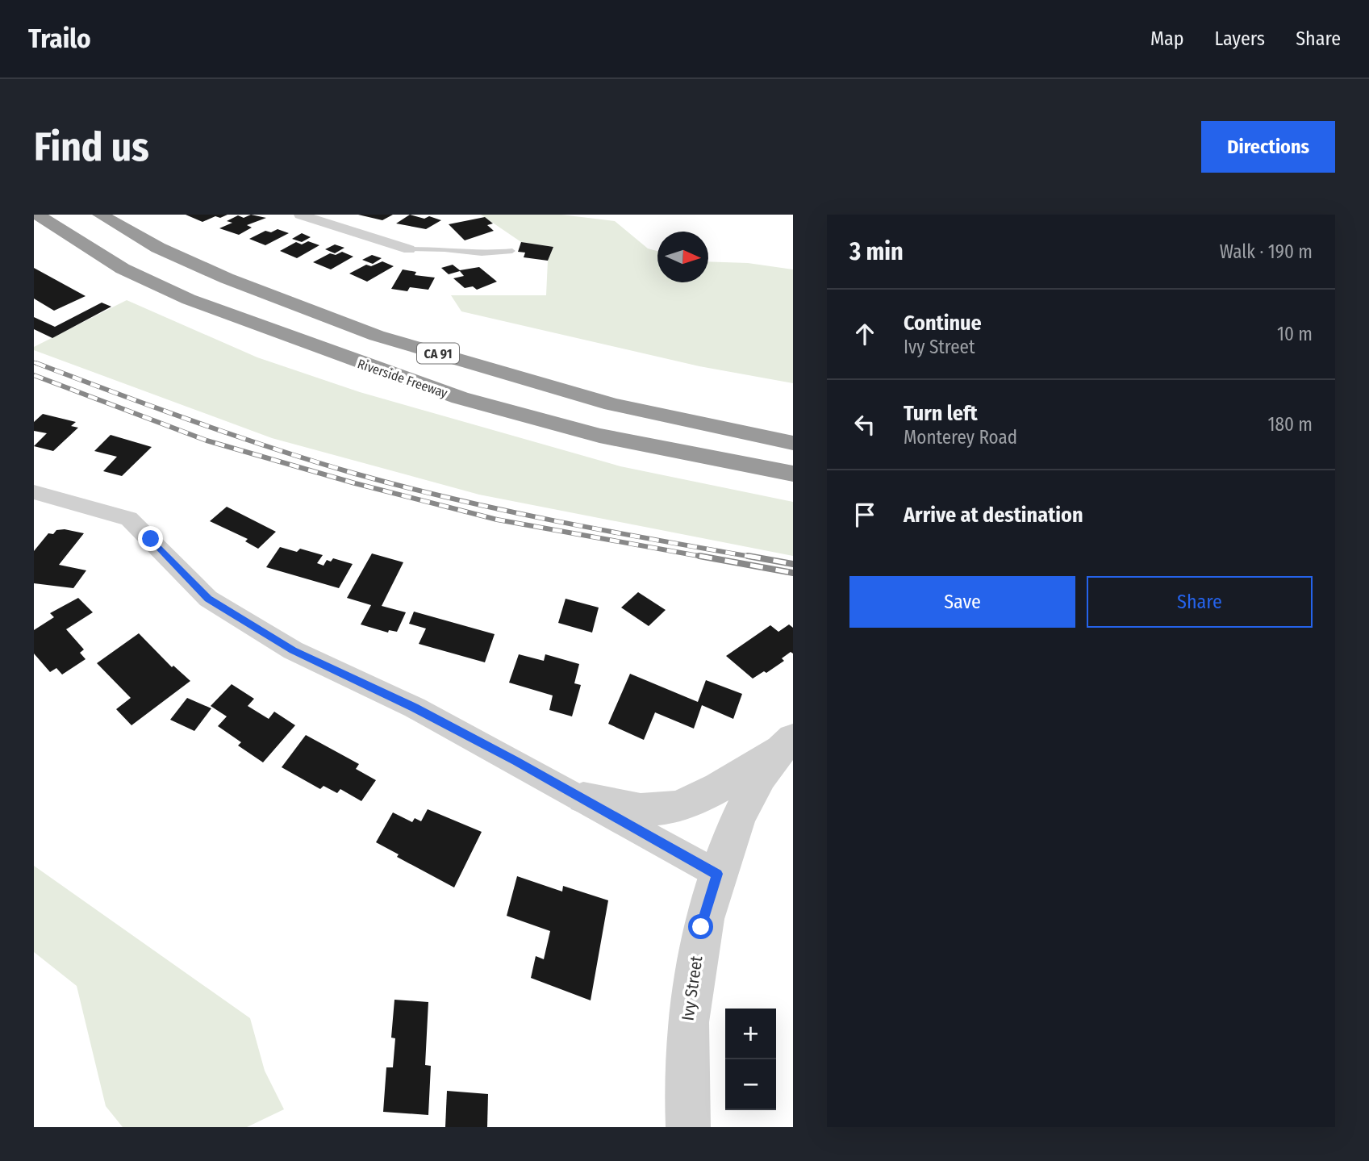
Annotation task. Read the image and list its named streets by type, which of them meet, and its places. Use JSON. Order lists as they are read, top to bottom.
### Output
{
  "streets": {
    "highway": ["CA 91", "Riverside Freeway"],
    "street": ["Ivy Street"]
  },
  "north": "right",
  "page": {
    "header": "Trailo",
    "nav": ["Map", "Layers", "Share"],
    "buttons": [
      "Directions",
      ["Save", "Share"]
    ],
    "title": "Find us",
    "heading": ["3 min", "Walk · 190 m"],
    "list": [
      ["Continue", "Ivy Street", "10 m"],
      ["Turn left", "Monterey Road", "180 m"],
      "Arrive at destination"
    ],
    "map_buttons": ["+", "−"]
  }
}
